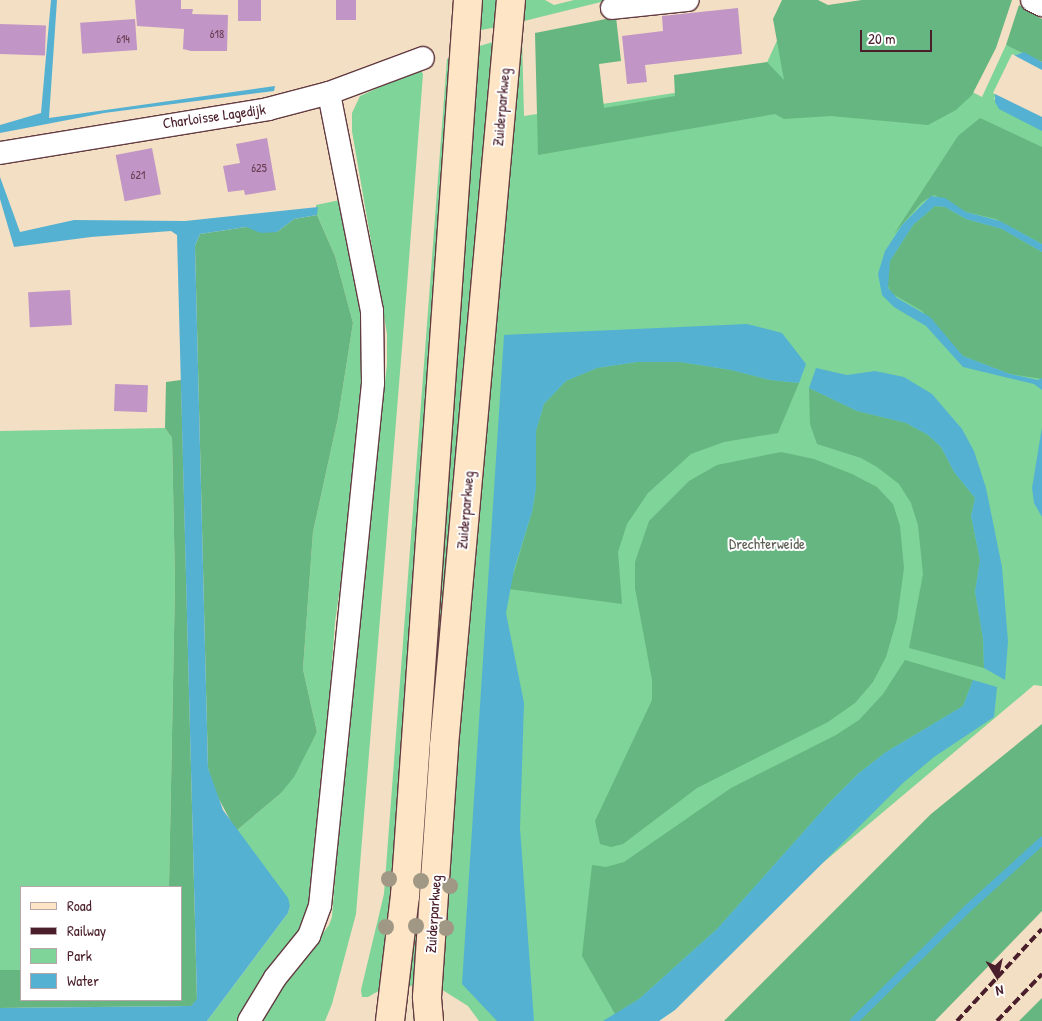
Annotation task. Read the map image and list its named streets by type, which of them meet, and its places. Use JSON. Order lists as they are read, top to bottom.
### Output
{
  "streets": {
    "main road": ["Zuiderparkweg"],
    "street": ["Charloisse Lagedijk"]
  },
  "parks": ["Drechterweide"],
  "house_numbers": [
    "618",
    "614",
    "625",
    "621"
  ],
  "legend": [
    "Road",
    "Railway",
    "Park",
    "Water"
  ],
  "scale_bar": "20 m",
  "north": "bottom"
}
